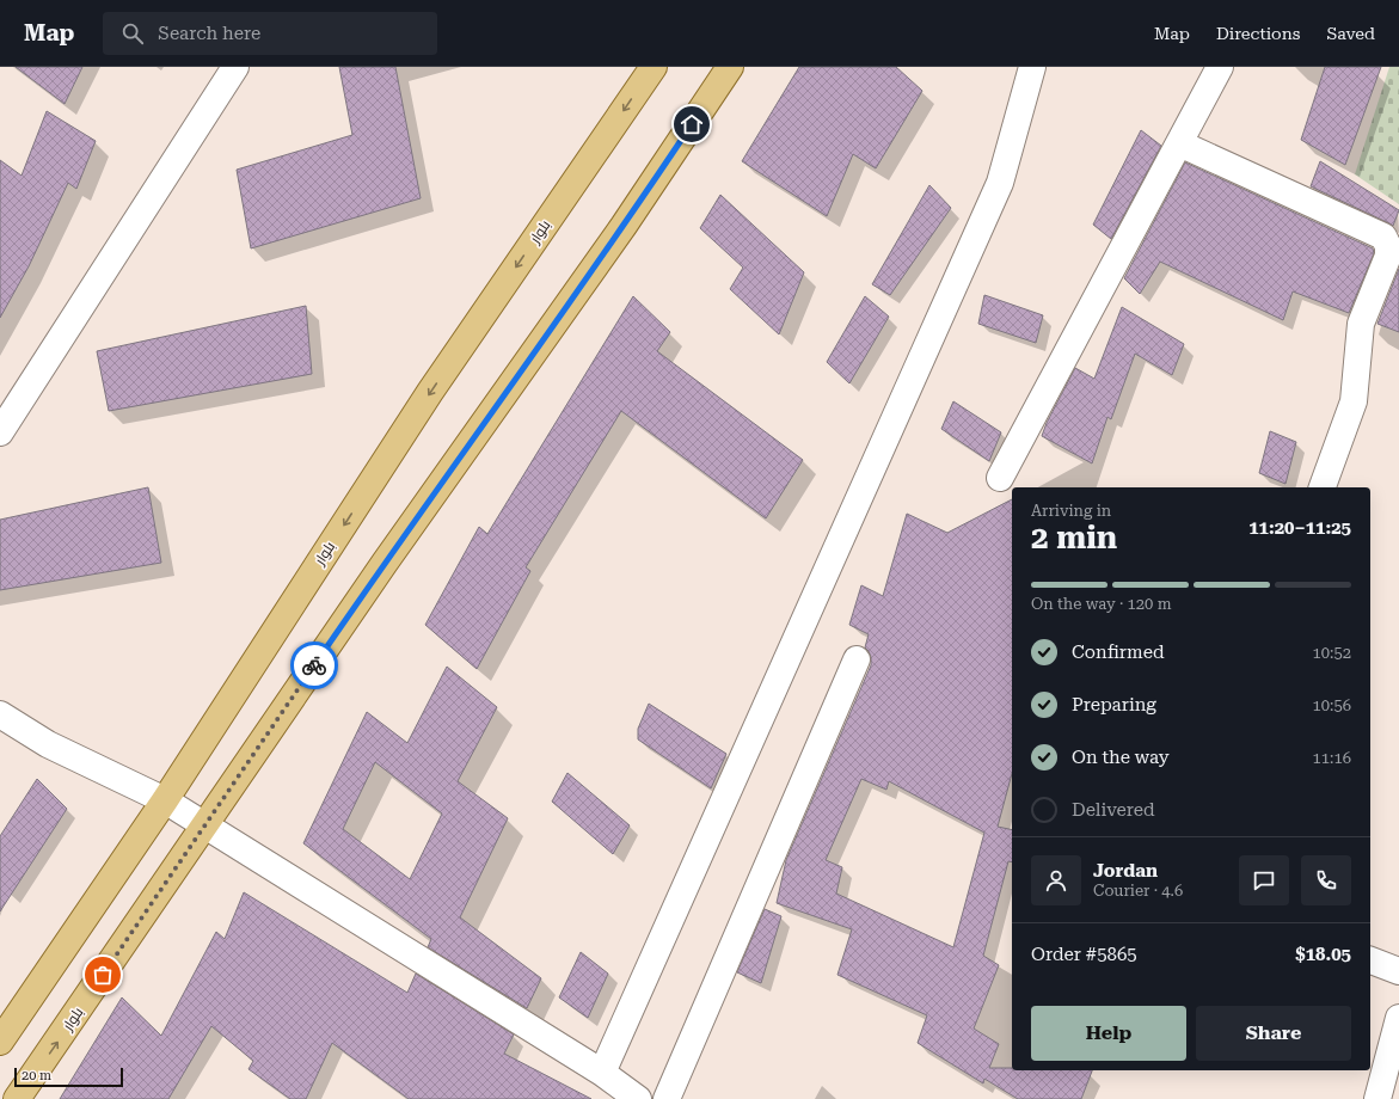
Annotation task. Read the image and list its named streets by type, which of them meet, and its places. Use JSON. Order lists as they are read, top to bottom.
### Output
{
  "streets": {
    "main road": ["بلوار"]
  },
  "scale_bar": "20 m",
  "page": {
    "header": "Map",
    "search": "Search here",
    "nav": ["Map", "Directions", "Saved"],
    "heading": ["2 min", "Arriving in", "11:20–11:25"],
    "panel": [
      "Jordan",
      "Courier · 4.6",
      "Order #5865",
      "$18.05"
    ],
    "bar": "On the way · 120 m",
    "list": [
      ["Confirmed", "10:52"],
      ["Preparing", "10:56"],
      ["On the way", "11:16"],
      "Delivered"
    ],
    "buttons": ["Help", "Share"],
    "scale": "20 m"
  }
}
